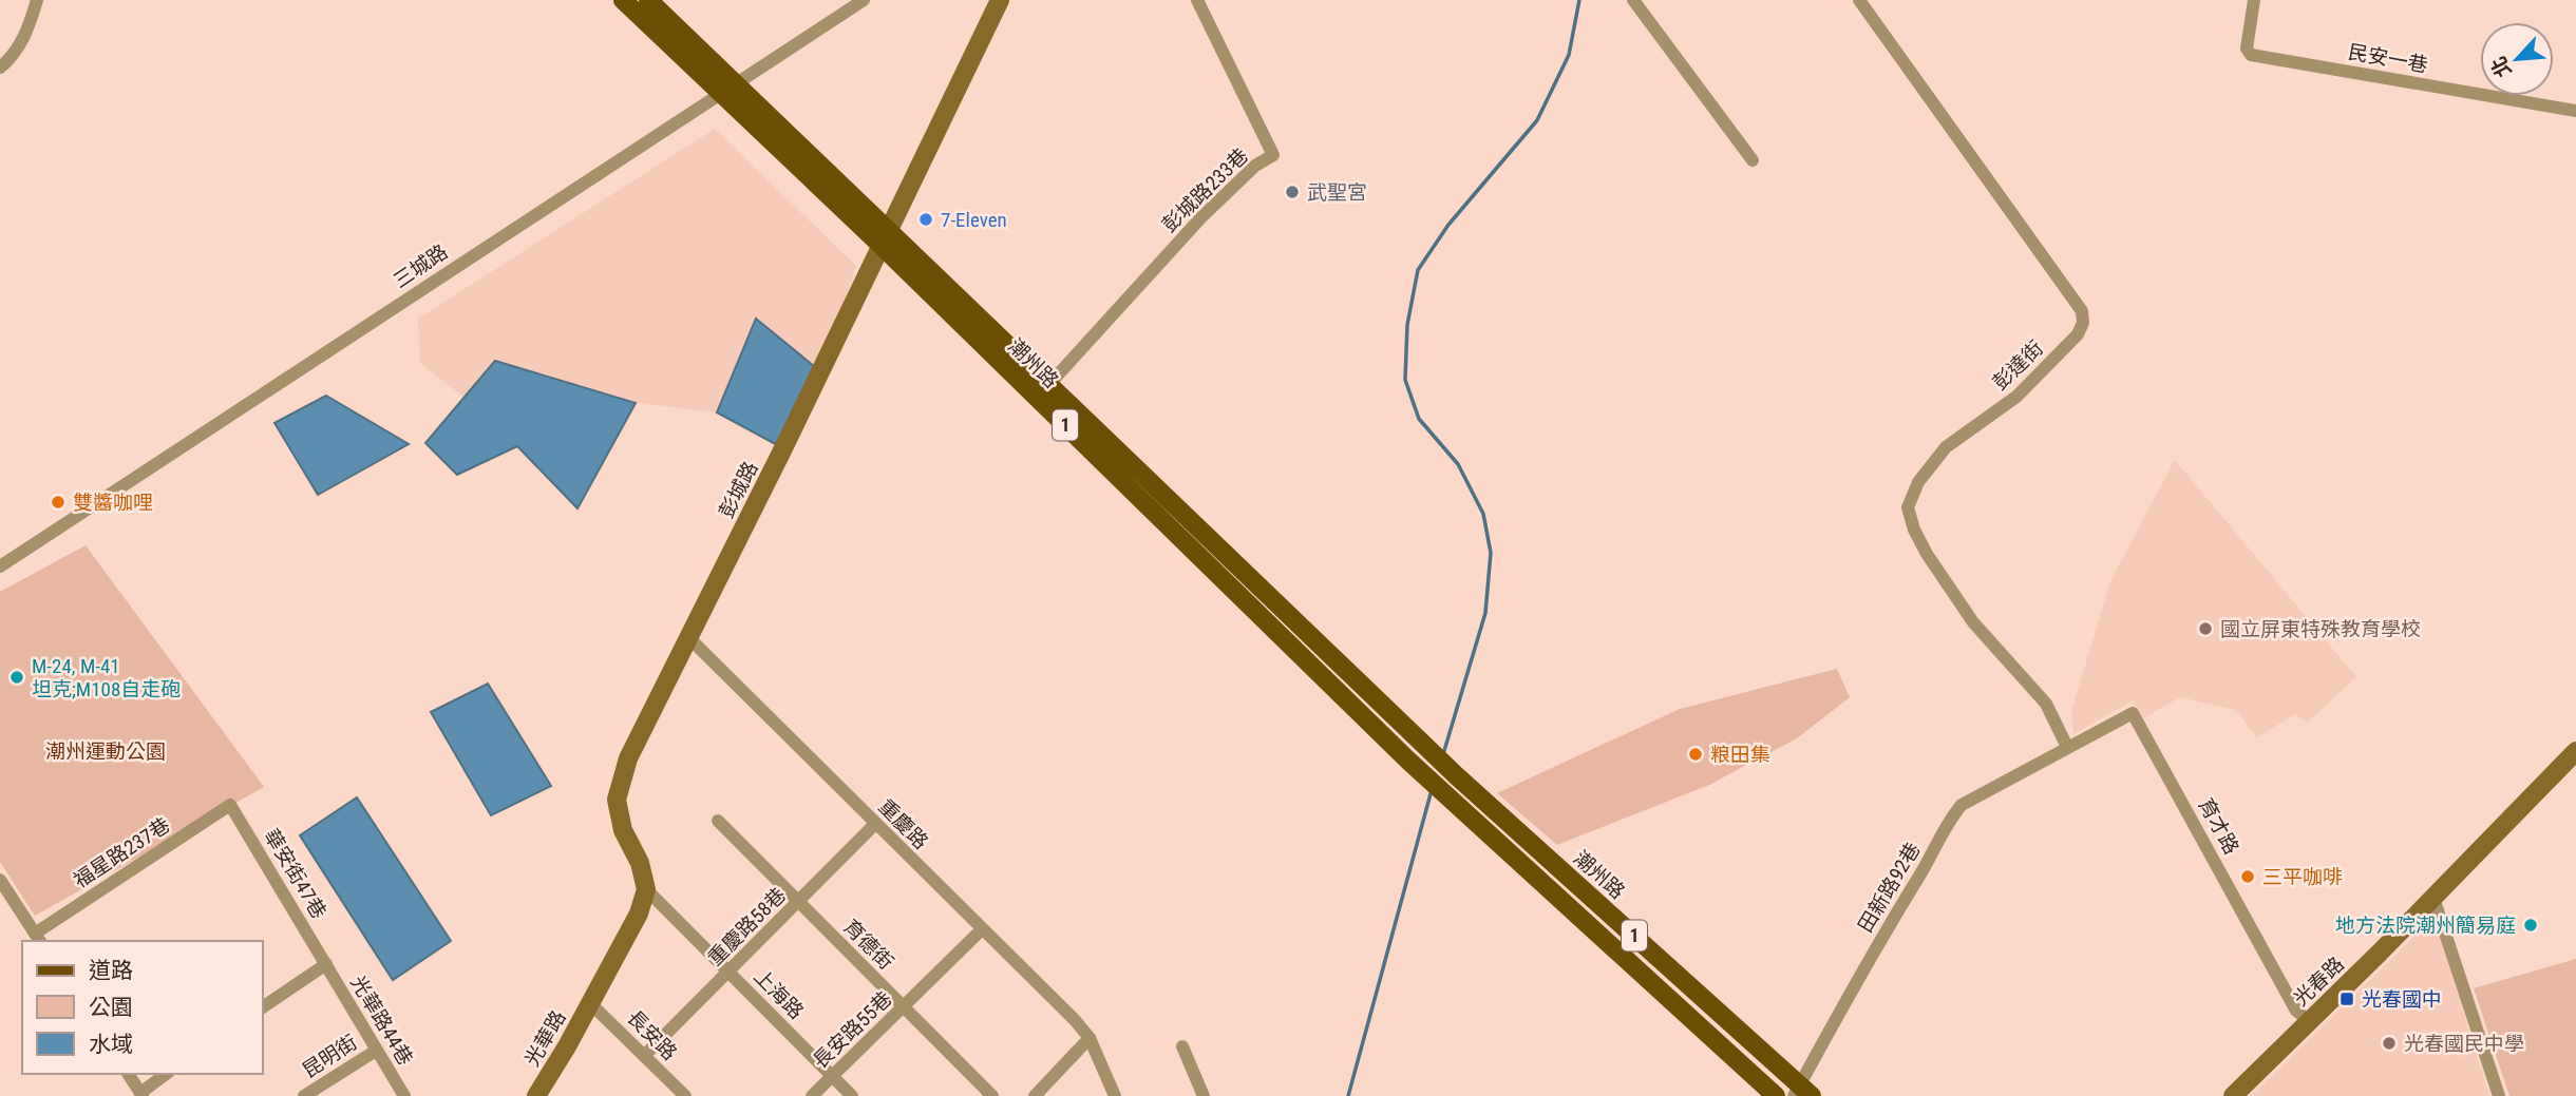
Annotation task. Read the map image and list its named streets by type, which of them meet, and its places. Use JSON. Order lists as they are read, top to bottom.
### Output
{
  "streets": {
    "main road": ["潮州路", "1"],
    "street": [
      "民安一巷",
      "彭城路233巷",
      "三城路",
      "彭達街",
      "彭城路",
      "重慶路",
      "育才路",
      "福星路237巷",
      "華安街47巷",
      "田新路92巷",
      "重慶路58巷",
      "育德街",
      "光春路",
      "上海路",
      "光華路44巷",
      "長安路55巷",
      "長安路",
      "光華路",
      "昆明街"
    ]
  },
  "crossings": [
    ["彭城路233巷", "潮州路"],
    ["三城路", "潮州路"],
    ["潮州路", "彭城路"],
    ["潮州路", "田新路92巷"],
    ["彭達街", "育才路"],
    ["彭達街", "田新路92巷"],
    ["彭城路", "重慶路"],
    ["彭城路", "上海路"],
    ["重慶路", "重慶路58巷"],
    ["重慶路", "長安路55巷"],
    ["育才路", "田新路92巷"],
    ["育才路", "光春路"],
    ["福星路237巷", "華安街47巷"],
    ["華安街47巷", "光華路44巷"],
    ["重慶路58巷", "育德街"],
    ["重慶路58巷", "上海路"],
    ["重慶路58巷", "長安路"],
    ["育德街", "長安路55巷"],
    ["上海路", "長安路55巷"],
    ["光華路44巷", "昆明街"],
    ["長安路", "光華路"]
  ],
  "parks": ["潮州運動公園"],
  "places": {
    "other": [
      "武聖宮",
      "7-Eleven",
      "雙醬咖哩",
      "國立屏東特殊教育學校",
      "M-24, M-41 坦克;M108自走砲",
      "粮田集",
      "三平咖啡",
      "地方法院潮州簡易庭",
      "光春國民中學"
    ],
    "transit": ["光春國中"]
  },
  "legend": ["道路", "公園", "水域"],
  "north": "bottom left"
}
